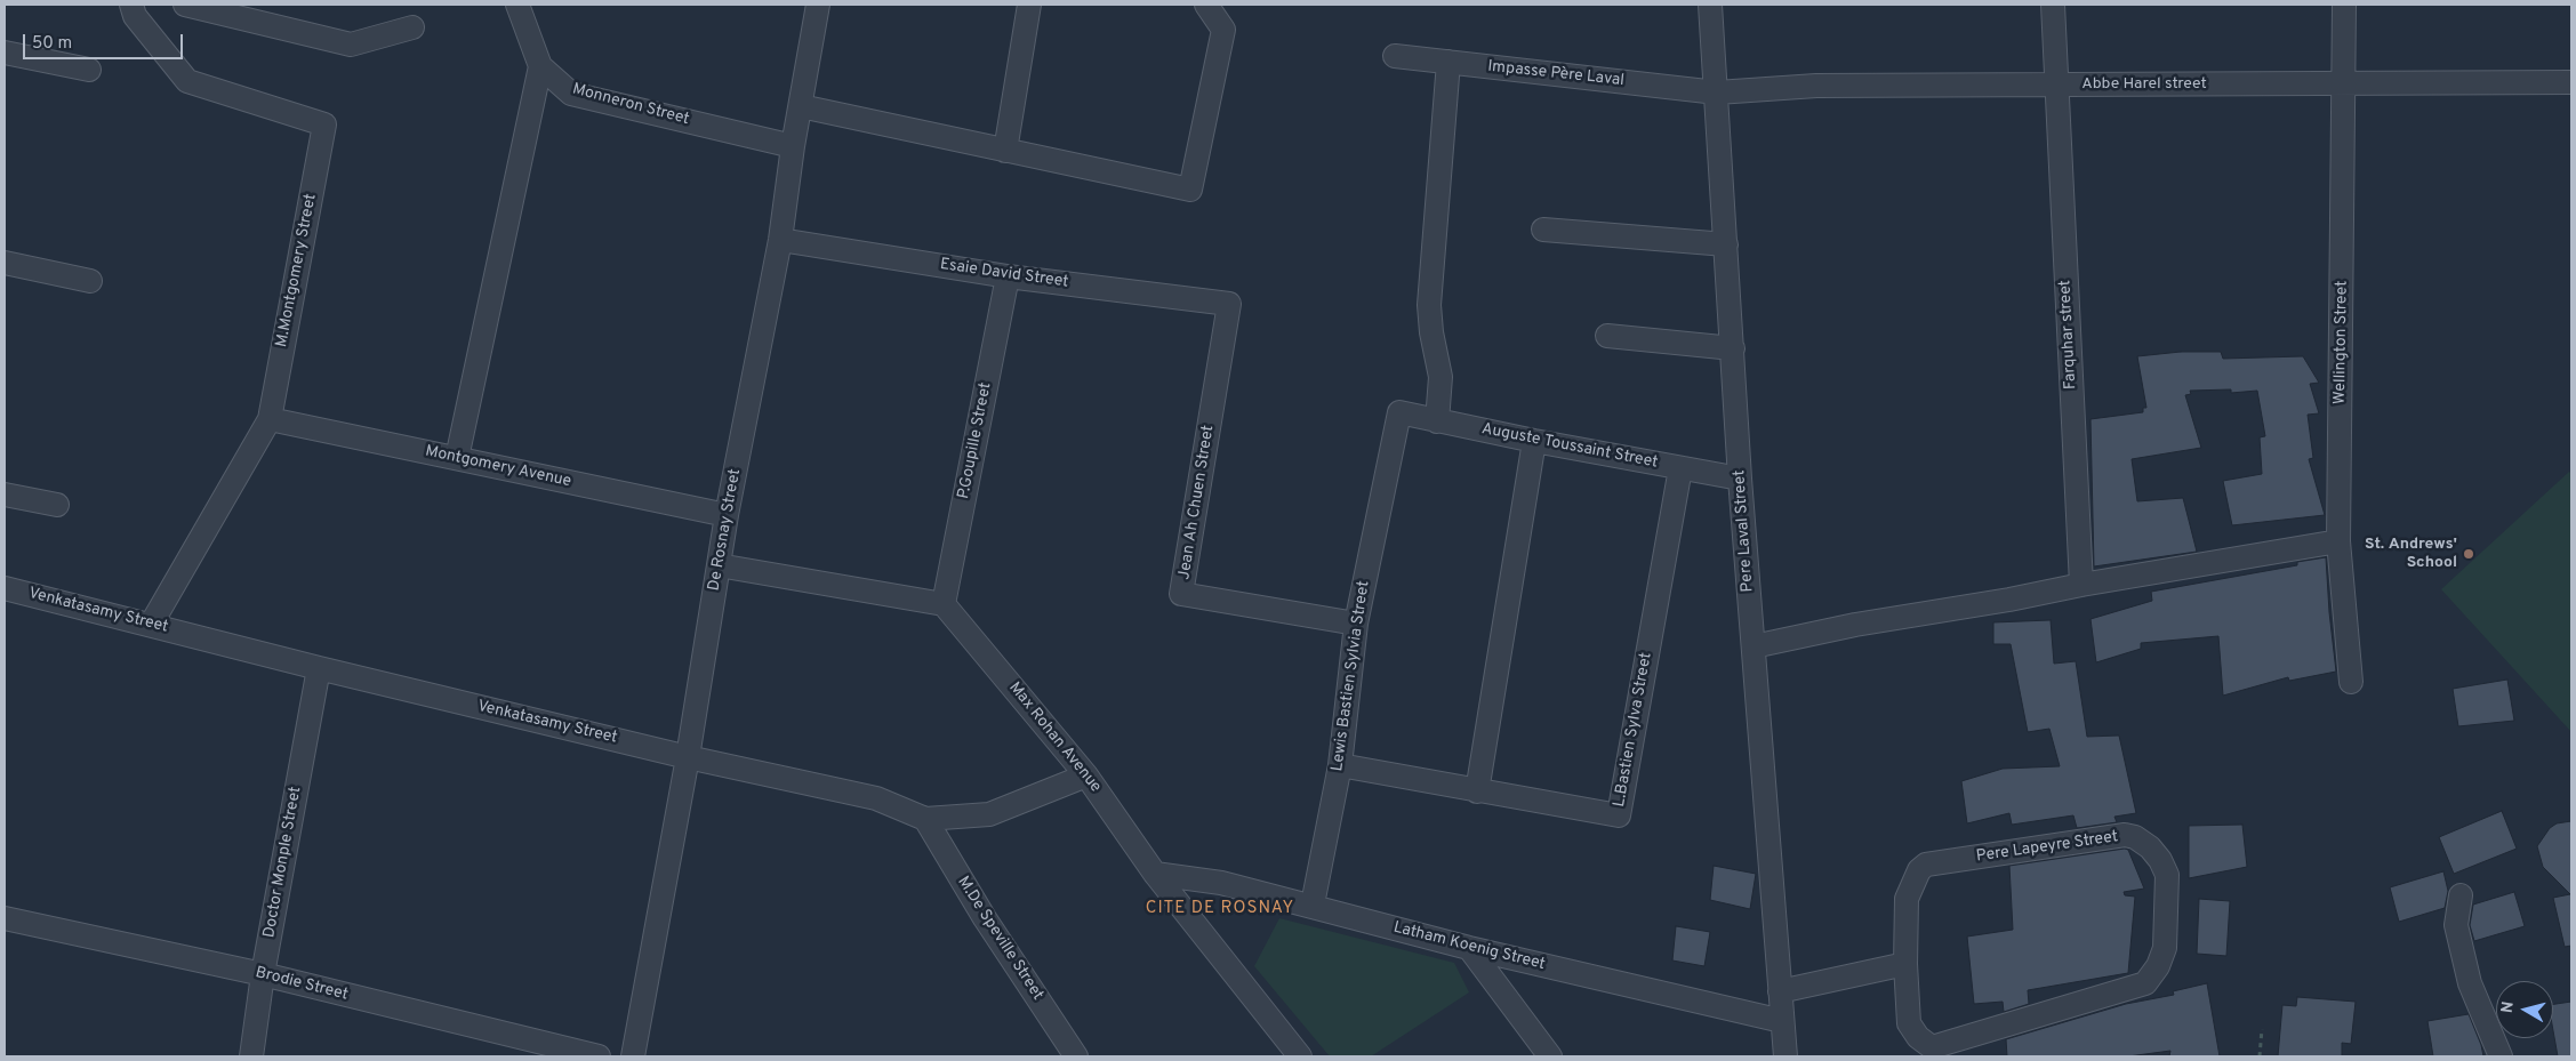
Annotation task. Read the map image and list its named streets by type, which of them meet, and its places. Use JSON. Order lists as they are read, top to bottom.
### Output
{
  "streets": {
    "street": [
      "Impasse Père Laval",
      "Abbe Harel street",
      "Monneron Street",
      "M.Montgomery Street",
      "Esaie David Street",
      "Farquhar street",
      "Wellington Street",
      "P.Goupille Street",
      "Auguste Toussaint Street",
      "Montgomery Avenue",
      "Jean Ah Chuen Street",
      "De Rosnay Street",
      "Pere Laval Street",
      "Venkatasamy Street",
      "Lewis Bastien Sylvia Street",
      "L.Bastien Sylva Street",
      "Max Rohan Avenue",
      "Pere Lapeyre Street",
      "Doctor Monple Street",
      "M.De Speville Street",
      "Latham Koenig Street",
      "Brodie Street"
    ]
  },
  "crossings": [
    ["Impasse Père Laval", "Abbe Harel street"],
    ["Impasse Père Laval", "Pere Laval Street"],
    ["Abbe Harel street", "Farquhar street"],
    ["Abbe Harel street", "Wellington Street"],
    ["Abbe Harel street", "Pere Laval Street"],
    ["Monneron Street", "De Rosnay Street"],
    ["M.Montgomery Street", "Montgomery Avenue"],
    ["M.Montgomery Street", "Venkatasamy Street"],
    ["Esaie David Street", "P.Goupille Street"],
    ["Esaie David Street", "Jean Ah Chuen Street"],
    ["Esaie David Street", "De Rosnay Street"],
    ["P.Goupille Street", "Max Rohan Avenue"],
    ["Auguste Toussaint Street", "Pere Laval Street"],
    ["Auguste Toussaint Street", "Lewis Bastien Sylvia Street"],
    ["Auguste Toussaint Street", "L.Bastien Sylva Street"],
    ["Montgomery Avenue", "De Rosnay Street"],
    ["Jean Ah Chuen Street", "Lewis Bastien Sylvia Street"],
    ["De Rosnay Street", "Venkatasamy Street"],
    ["Pere Laval Street", "Latham Koenig Street"],
    ["Venkatasamy Street", "Max Rohan Avenue"],
    ["Venkatasamy Street", "Doctor Monple Street"],
    ["Venkatasamy Street", "M.De Speville Street"],
    ["Lewis Bastien Sylvia Street", "L.Bastien Sylva Street"],
    ["Lewis Bastien Sylvia Street", "Latham Koenig Street"],
    ["Max Rohan Avenue", "Latham Koenig Street"],
    ["Doctor Monple Street", "Brodie Street"]
  ],
  "districts": ["CITE DE ROSNAY"],
  "places": ["St. Andrews' School"],
  "scale_bar": "50 m",
  "north": "left"
}
